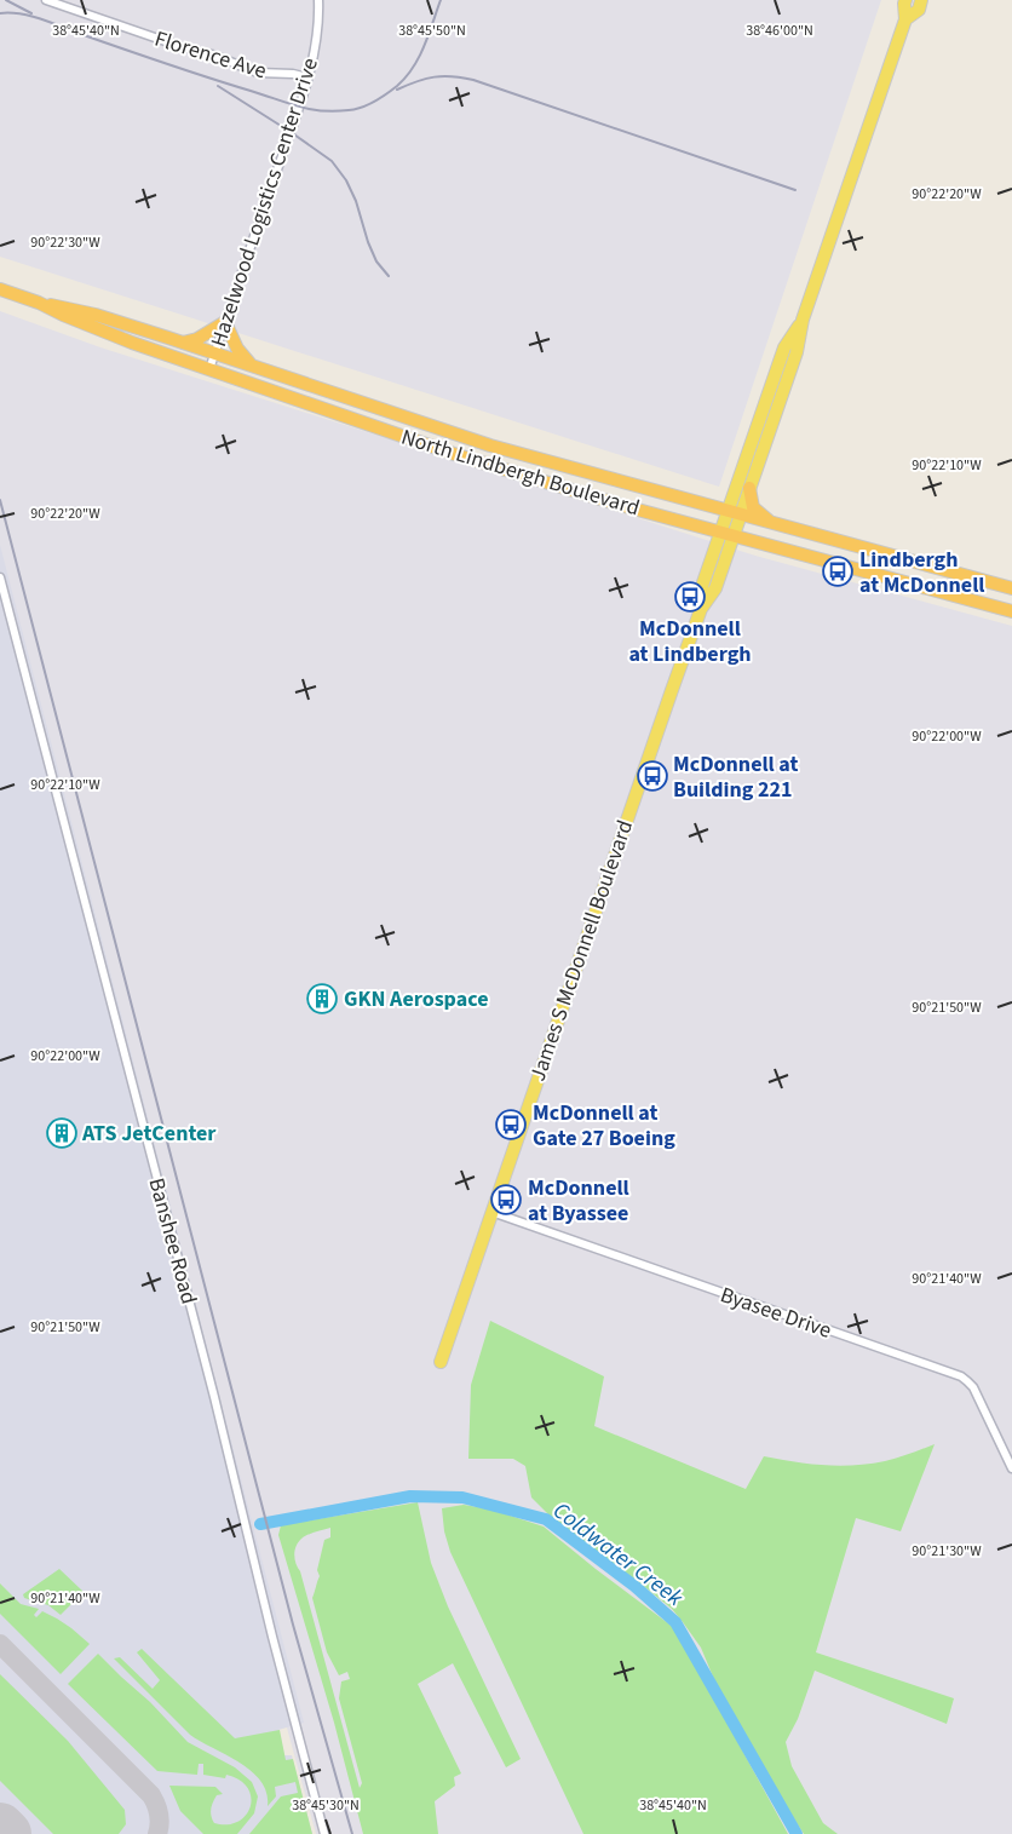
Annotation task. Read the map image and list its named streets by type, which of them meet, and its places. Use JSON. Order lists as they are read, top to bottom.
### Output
{
  "streets": {
    "highway": ["North Lindbergh Boulevard"],
    "main road": ["James S McDonnell Boulevard"],
    "street": [
      "Florence Ave",
      "Hazelwood Logistics Center Drive",
      "Banshee Road",
      "Byasee Drive"
    ]
  },
  "crossings": [
    ["Florence Ave", "Hazelwood Logistics Center Drive"],
    ["Hazelwood Logistics Center Drive", "North Lindbergh Boulevard"],
    ["North Lindbergh Boulevard", "James S McDonnell Boulevard"],
    ["James S McDonnell Boulevard", "Byasee Drive"]
  ],
  "water": ["Coldwater Creek"],
  "places": {
    "bus stop": [
      "Lindbergh at McDonnell",
      "McDonnell at Lindbergh",
      "McDonnell at Building 221",
      "McDonnell at Gate 27 Boeing",
      "McDonnell at Byassee"
    ],
    "building": ["GKN Aerospace", "ATS JetCenter"]
  },
  "coordinates": [
    "38°45'40\"N",
    "38°45'50\"N",
    "38°46'00\"N",
    "90°22'20\"W",
    "90°22'30\"W",
    "90°22'10\"W",
    "90°22'00\"W",
    "90°21'50\"W",
    "90°21'40\"W",
    "90°21'30\"W",
    "38°45'30\"N"
  ]
}
